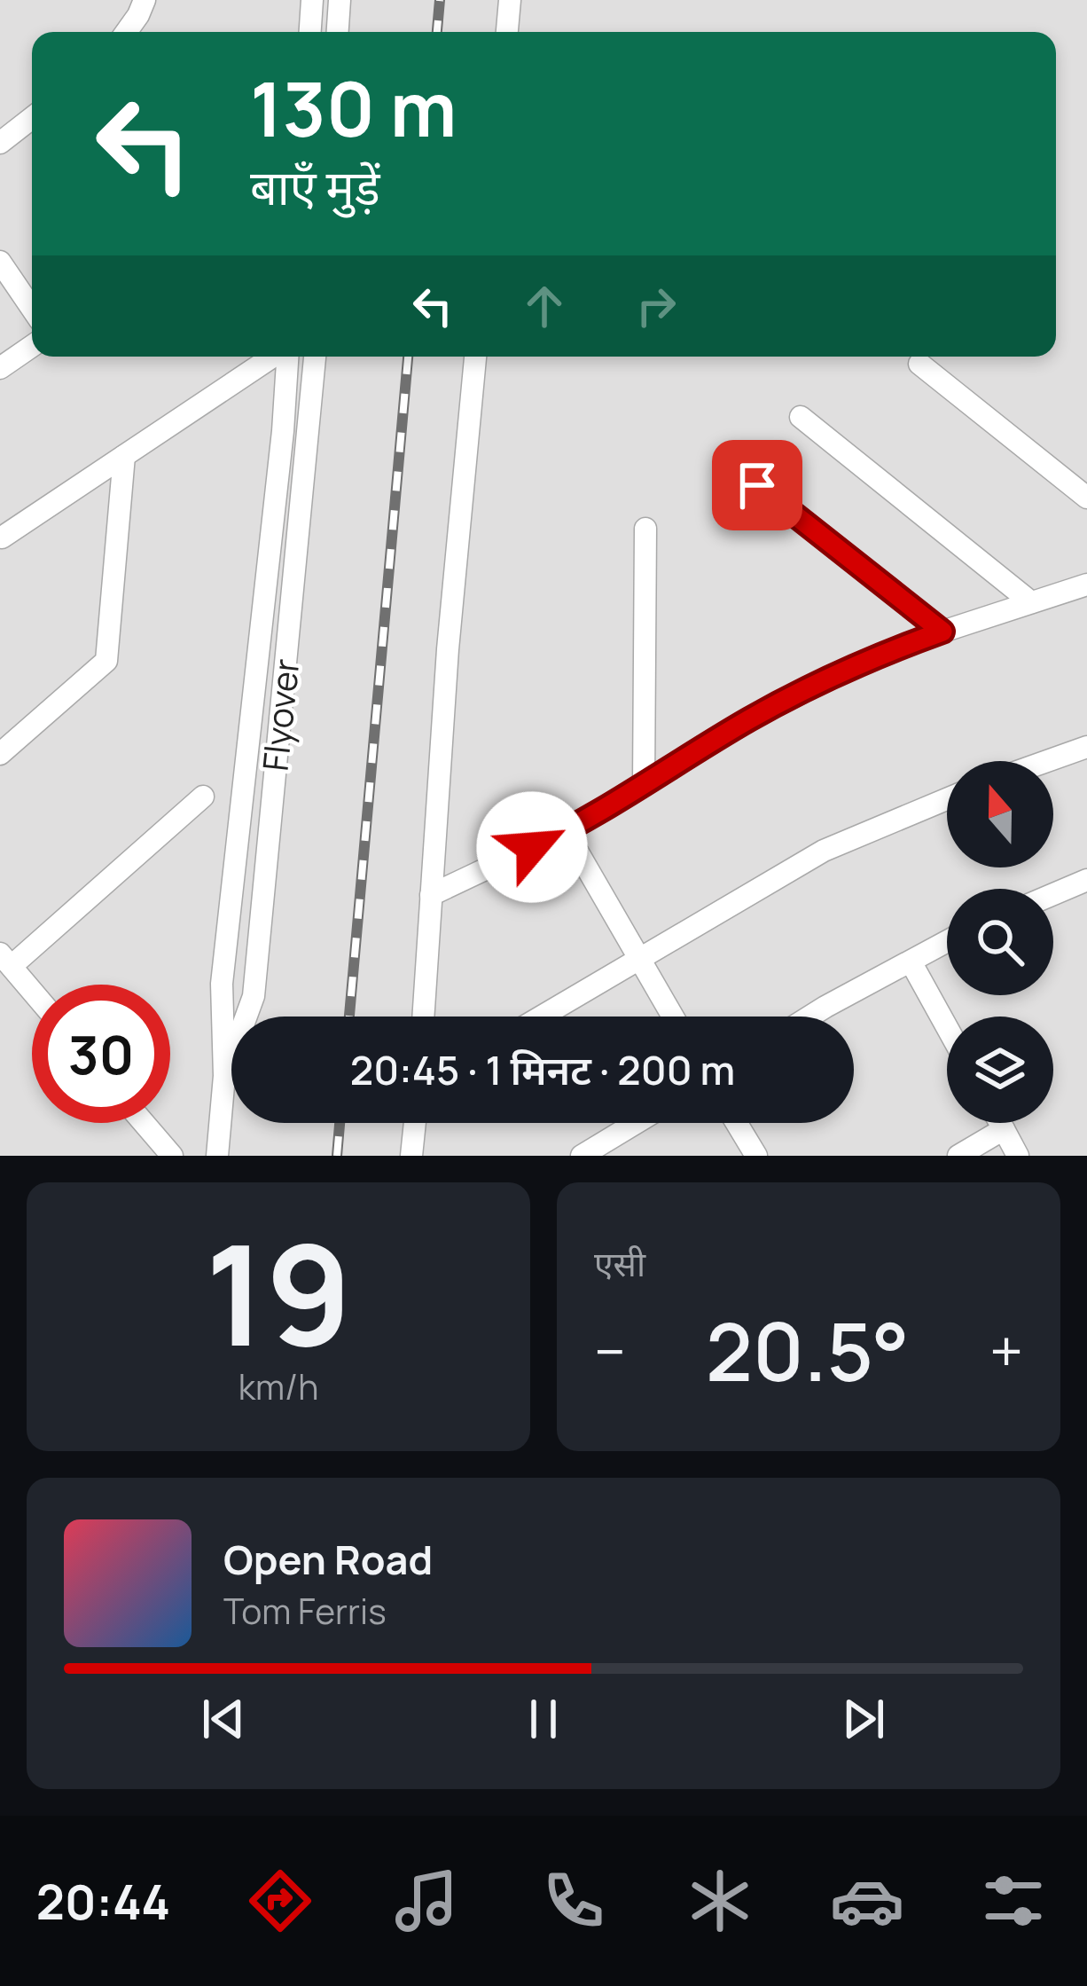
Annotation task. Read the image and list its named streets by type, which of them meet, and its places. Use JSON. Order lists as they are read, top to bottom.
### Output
{
  "streets": {
    "street": ["Flyover"]
  },
  "north": "top",
  "page": {
    "turn": ["130 m", "बाएँ मुड़ें"],
    "limit": "30",
    "trip": "20:45 · 1 मिनट · 200 m",
    "tile": [
      ["19", "km/h"],
      "एसी"
    ],
    "heat": ["−", "20.5°", "+"],
    "song": ["Open Road", "Tom Ferris"],
    "tabs": "20:44"
  }
}
